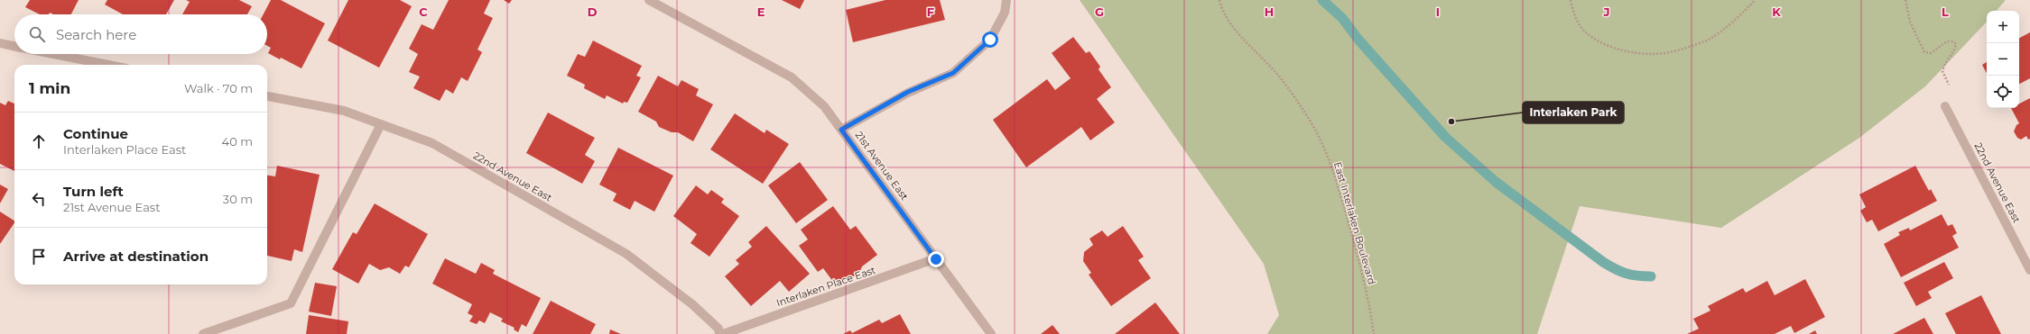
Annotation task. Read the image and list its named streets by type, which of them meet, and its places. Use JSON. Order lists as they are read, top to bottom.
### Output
{
  "streets": {
    "street": ["21st Avenue East", "22nd Avenue East", "Interlaken Place East"],
    "path": ["East Interlaken Boulevard"]
  },
  "crossings": [
    ["21st Avenue East", "Interlaken Place East"]
  ],
  "places": ["Interlaken Park"],
  "page": {
    "map_buttons": ["+", "−"],
    "search": "Search here",
    "heading": ["1 min", "Walk · 70 m"],
    "list": [
      ["Continue", "Interlaken Place East", "40 m"],
      ["Turn left", "21st Avenue East", "30 m"],
      "Arrive at destination"
    ]
  },
  "grid": {
    "columns": [
      "C",
      "D",
      "E",
      "F",
      "G",
      "H",
      "I",
      "J",
      "K",
      "L"
    ]
  }
}
